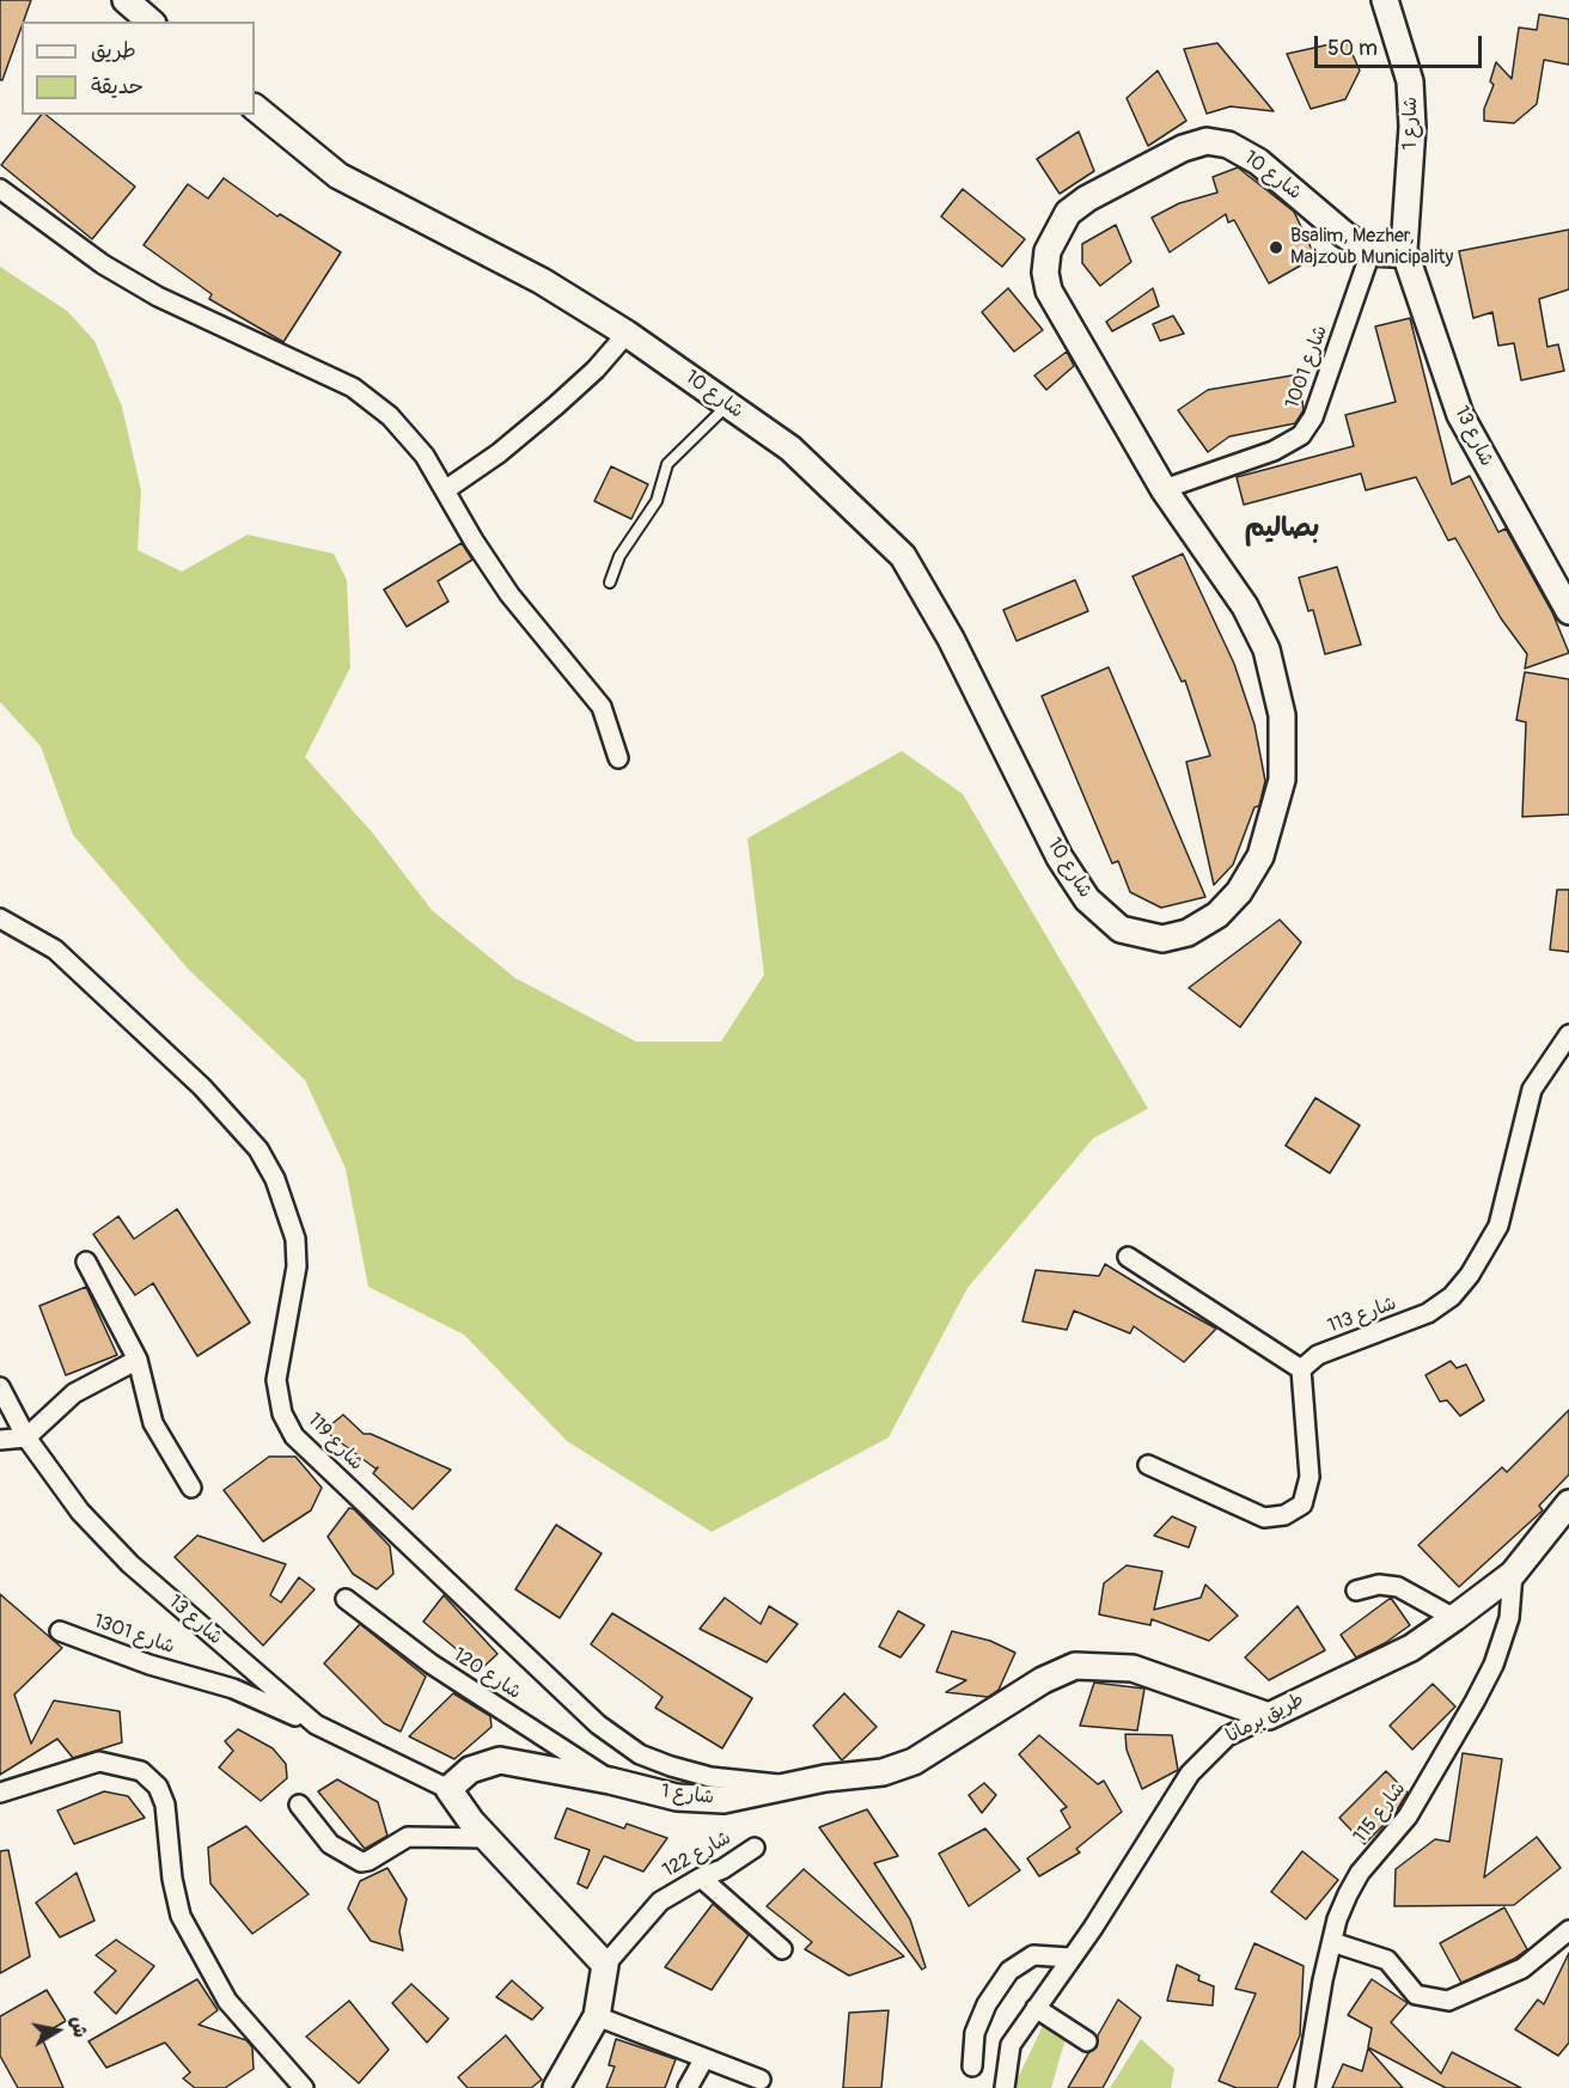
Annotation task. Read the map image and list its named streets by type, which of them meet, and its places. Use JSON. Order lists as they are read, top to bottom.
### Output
{
  "streets": {
    "main road": [
      "شارع 1",
      "شارع 10",
      "شارع 13",
      "طريق برمانا"
    ],
    "street": [
      "شارع 1001",
      "شارع 113",
      "شارع 119",
      "شارع 1301",
      "شارع 120",
      "شارع 115",
      "شارع 122"
    ]
  },
  "crossings": [
    ["شارع 1", "شارع 13"],
    ["شارع 1", "شارع 119"],
    ["شارع 1", "شارع 120"],
    ["شارع 1", "طريق برمانا"],
    ["شارع 10", "شارع 1001"],
    ["شارع 13", "شارع 1301"],
    ["طريق برمانا", "شارع 115"]
  ],
  "districts": ["بصاليم"],
  "places": ["Bsalim, Mezher, Majzoub Municipality"],
  "legend": ["طريق", "حديقة"],
  "scale_bar": "50 m",
  "north": "right"
}
